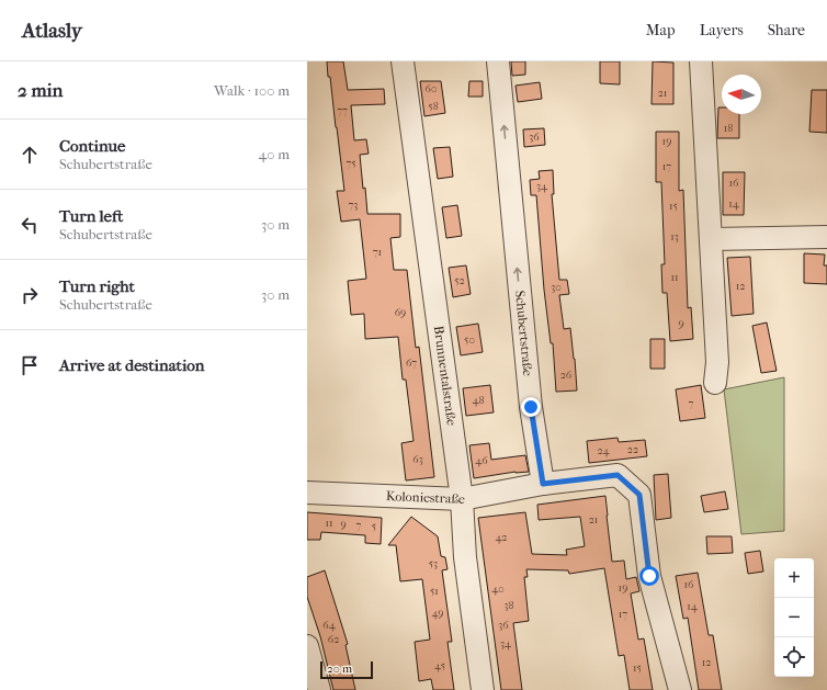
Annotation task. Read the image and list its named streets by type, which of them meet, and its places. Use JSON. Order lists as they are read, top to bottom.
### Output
{
  "streets": {
    "street": ["Schubertstraße", "Brunnentalstraße", "Koloniestraße"]
  },
  "crossings": [
    ["Schubertstraße", "Koloniestraße"],
    ["Brunnentalstraße", "Koloniestraße"]
  ],
  "house_numbers": [
    "60",
    "21",
    "58",
    "77",
    "18",
    "36",
    "19",
    "75",
    "17",
    "16",
    "34",
    "14",
    "73",
    "15",
    "13",
    "71",
    "11",
    "52",
    "12",
    "30",
    "69",
    "9",
    "50",
    "67",
    "26",
    "48",
    "7",
    "22",
    "24",
    "63",
    "46",
    "21",
    "11",
    "9",
    "7",
    "5",
    "42",
    "53",
    "16",
    "19",
    "40",
    "51",
    "38",
    "14",
    "49",
    "17",
    "64",
    "36",
    "62",
    "34",
    "12",
    "45",
    "15"
  ],
  "scale_bar": "20 m",
  "north": "left",
  "page": {
    "header": "Atlasly",
    "nav": ["Map", "Layers", "Share"],
    "heading": ["2 min", "Walk · 100 m"],
    "list": [
      ["Continue", "Schubertstraße", "40 m"],
      ["Turn left", "Schubertstraße", "30 m"],
      ["Turn right", "Schubertstraße", "30 m"],
      "Arrive at destination"
    ],
    "map_buttons": ["+", "−"],
    "scale": "20 m"
  }
}
